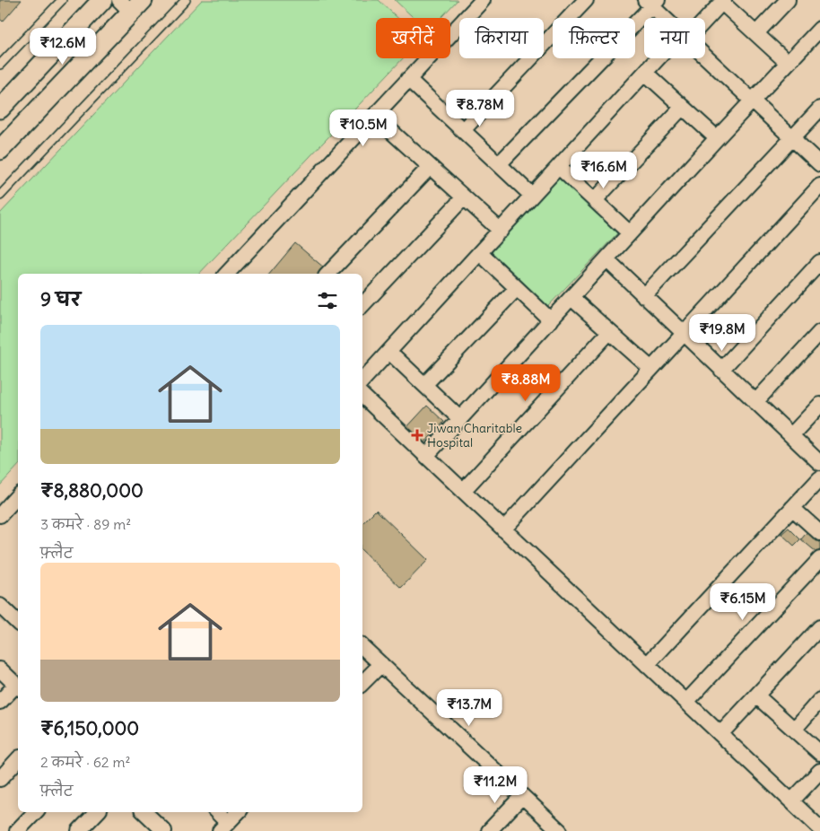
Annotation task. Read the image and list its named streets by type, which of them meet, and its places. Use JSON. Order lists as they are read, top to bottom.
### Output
{
  "places": {
    "health": ["Jiwan Charitable Hospital"]
  },
  "page": {
    "chip": [
      "खरीदें",
      "किराया",
      "फ़िल्टर",
      "नया"
    ],
    "price": [
      "₹12.6M",
      "₹8.78M",
      "₹10.5M",
      "₹16.6M",
      "₹19.8M",
      "₹8.88M",
      "₹6.15M",
      "₹13.7M",
      "₹11.2M"
    ],
    "heading": "9 घर",
    "list": [
      {
        "name": "₹8,880,000",
        "note": "3 कमरे · 89 m² · फ़्लैट"
      },
      {
        "name": "₹6,150,000",
        "note": "2 कमरे · 62 m² · फ़्लैट"
      }
    ]
  }
}
